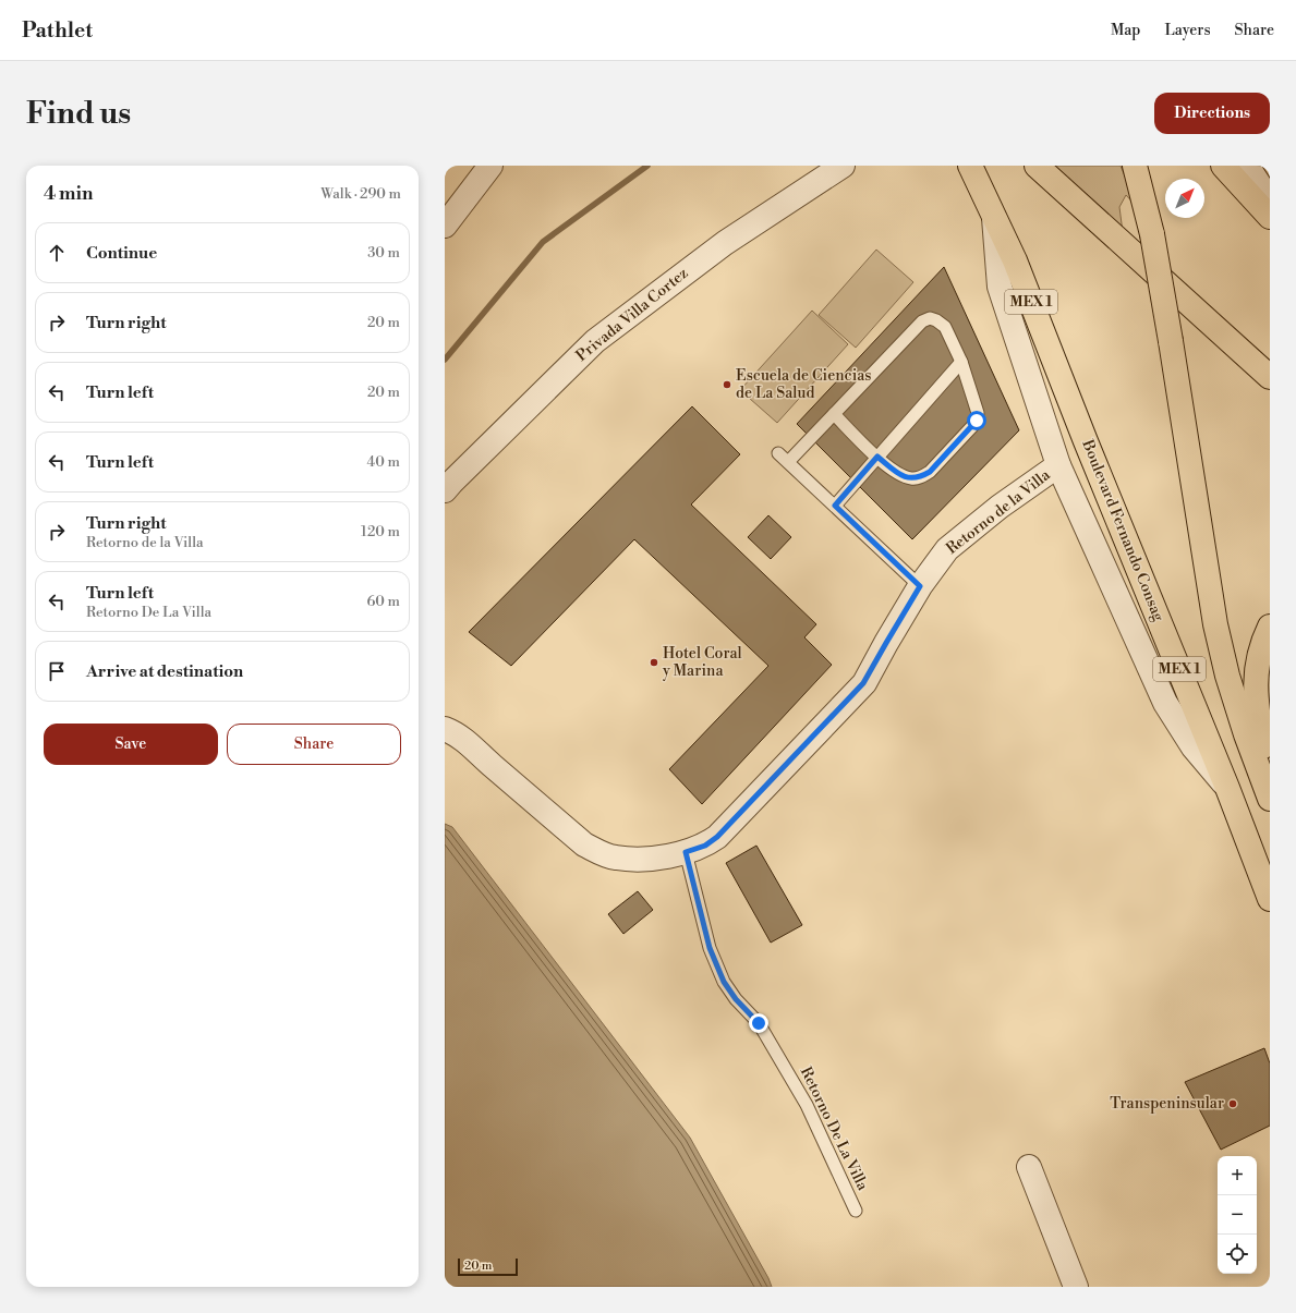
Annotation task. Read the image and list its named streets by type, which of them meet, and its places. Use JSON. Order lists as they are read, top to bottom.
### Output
{
  "streets": {
    "highway": ["MEX 1", "Boulevard Fernando Consag"],
    "street": ["Privada Villa Cortez", "Retorno de la Villa"],
    "lane": ["Retorno De La Villa"]
  },
  "crossings": [
    ["Retorno de la Villa", "Retorno De La Villa"]
  ],
  "places": ["Escuela de Ciencias de La Salud", "Hotel Coral y Marina", "Transpeninsular"],
  "scale_bar": "20 m",
  "north": "top right",
  "page": {
    "header": "Pathlet",
    "nav": ["Map", "Layers", "Share"],
    "buttons": [
      "Directions",
      ["Save", "Share"]
    ],
    "title": "Find us",
    "heading": ["4 min", "Walk · 290 m"],
    "list": [
      ["Continue", "30 m"],
      ["Turn right", "20 m"],
      ["Turn left", "20 m"],
      ["Turn left", "40 m"],
      ["Turn right", "Retorno de la Villa", "120 m"],
      ["Turn left", "Retorno De La Villa", "60 m"],
      "Arrive at destination"
    ],
    "map_buttons": ["+", "−"],
    "scale": "20 m"
  }
}
